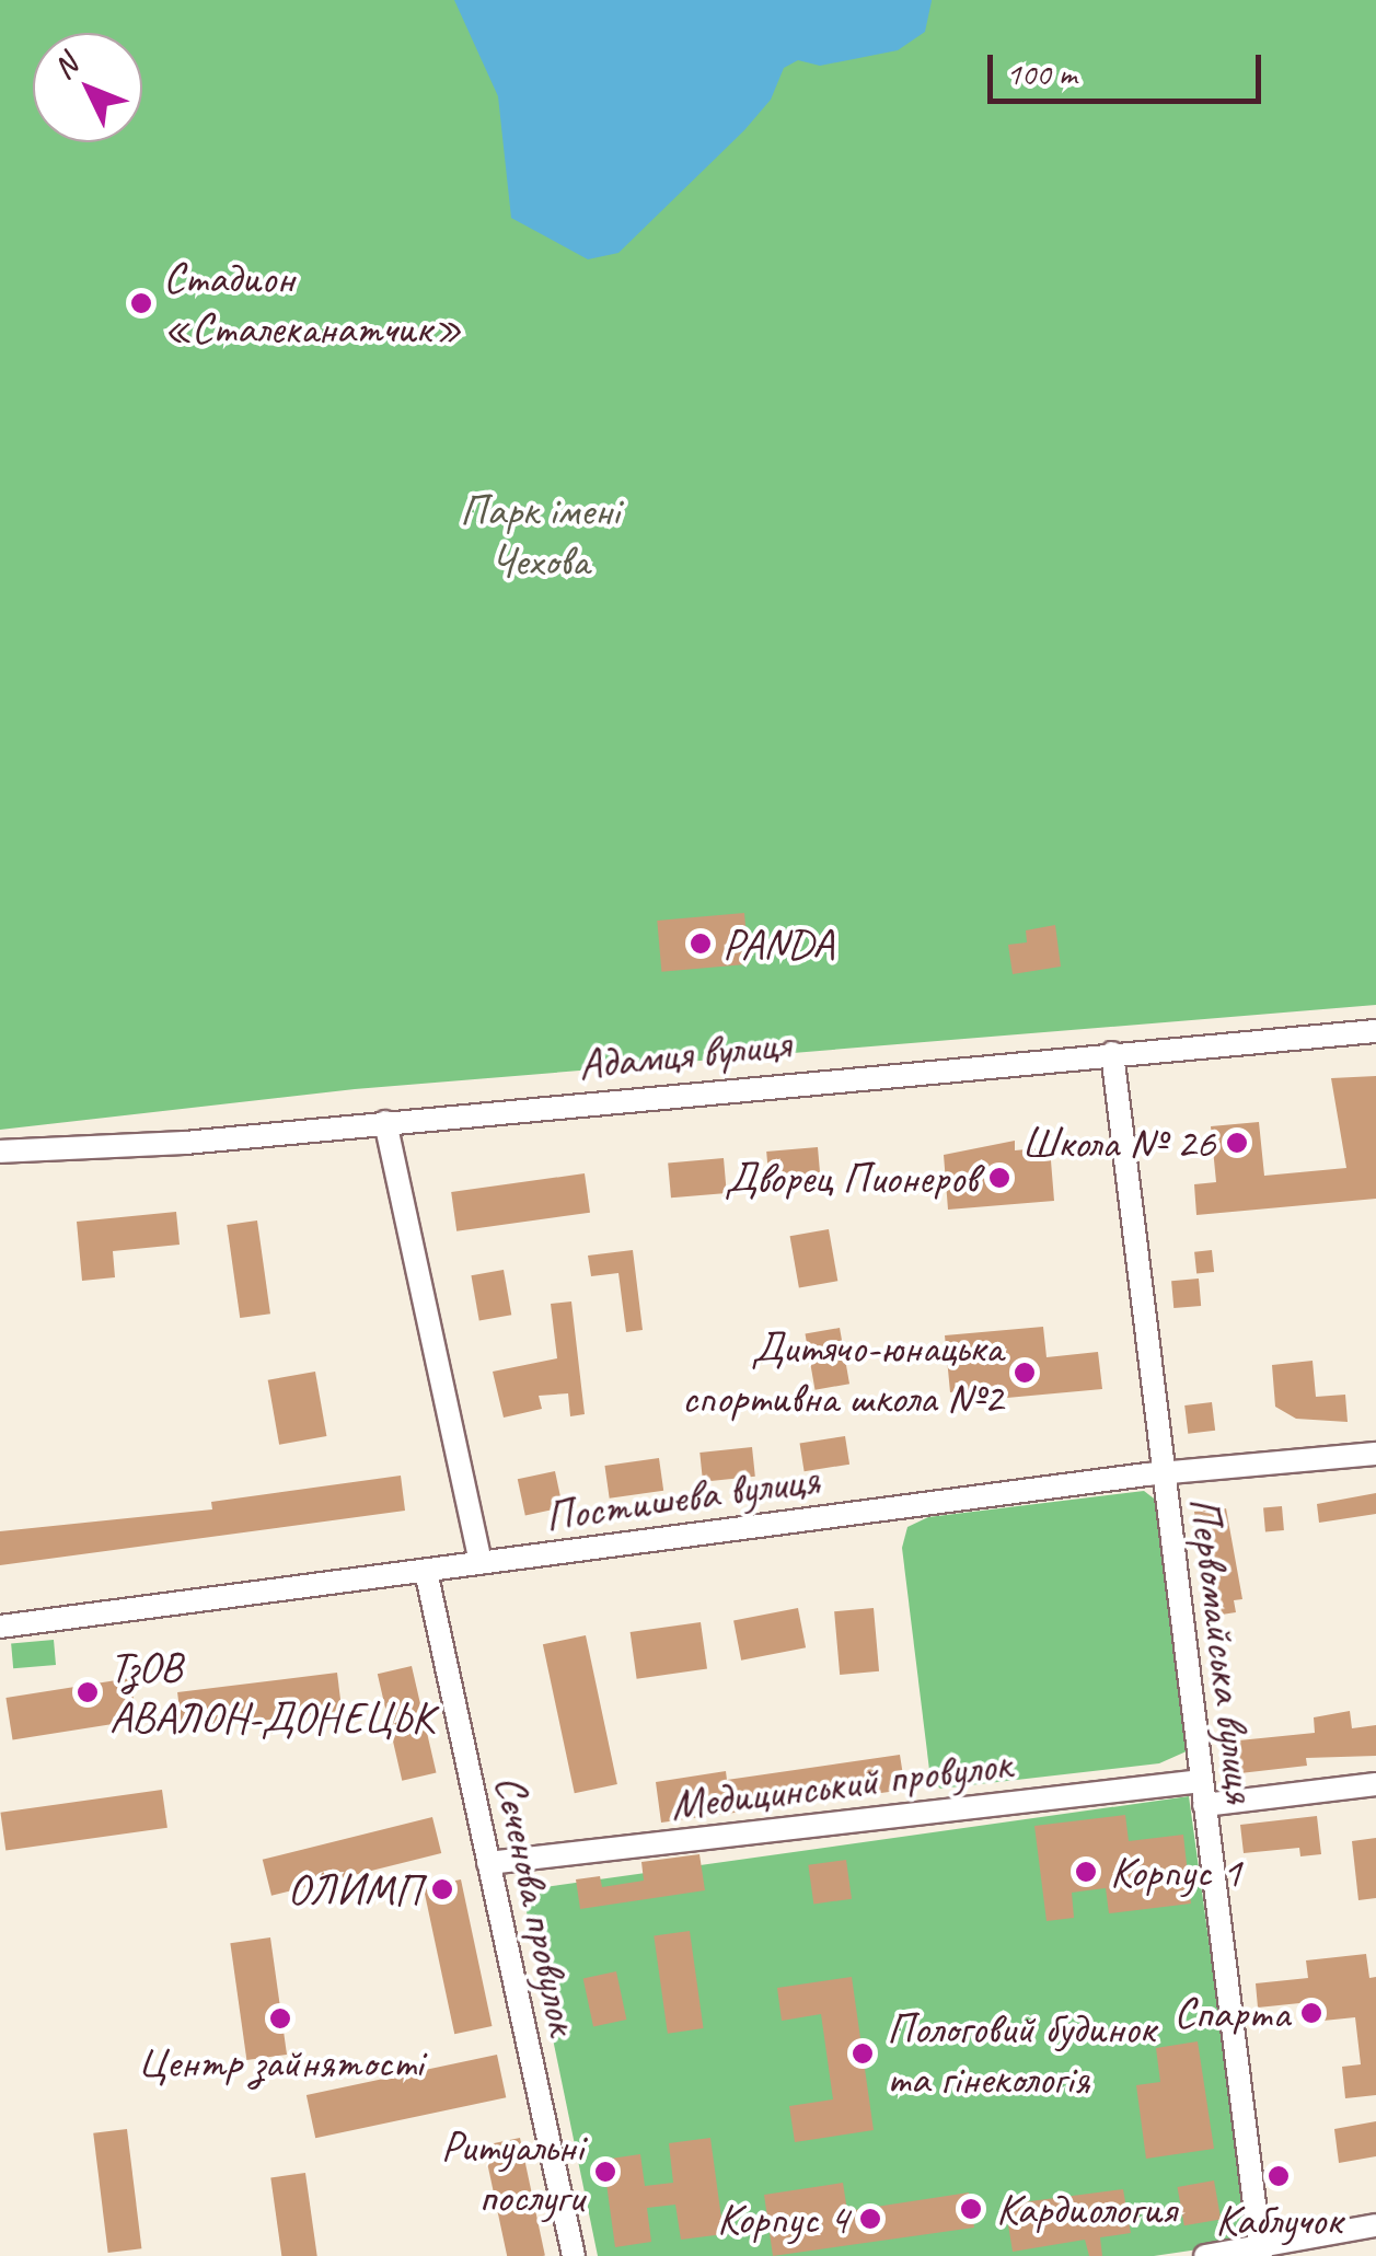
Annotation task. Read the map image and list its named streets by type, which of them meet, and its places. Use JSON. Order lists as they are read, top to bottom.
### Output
{
  "streets": {
    "street": [
      "Адамця вулиця",
      "Постишева вулиця",
      "Первомайська вулиця",
      "Медицинський провулок",
      "Сєченова провулок"
    ]
  },
  "crossings": [
    ["Адамця вулиця", "Первомайська вулиця"],
    ["Постишева вулиця", "Первомайська вулиця"],
    ["Постишева вулиця", "Сєченова провулок"],
    ["Первомайська вулиця", "Медицинський провулок"],
    ["Медицинський провулок", "Сєченова провулок"]
  ],
  "parks": ["Парк імені Чехова"],
  "places": [
    "Стадион «Сталеканатчик»",
    "PANDA",
    "Школа № 26",
    "Дворец Пионеров",
    "Дитячо-юнацька спортивна школа №2",
    "ТзОВ АВАЛОН-ДОНЕЦЬК",
    "Корпус 1",
    "ОЛИМП",
    "Спарта",
    "Центр зайнятості",
    "Пологовий будинок та гінекологія",
    "Ритуальні послуги",
    "Каблучок",
    "Кардиология",
    "Корпус 4"
  ],
  "scale_bar": "100 m",
  "north": "top left"
}
